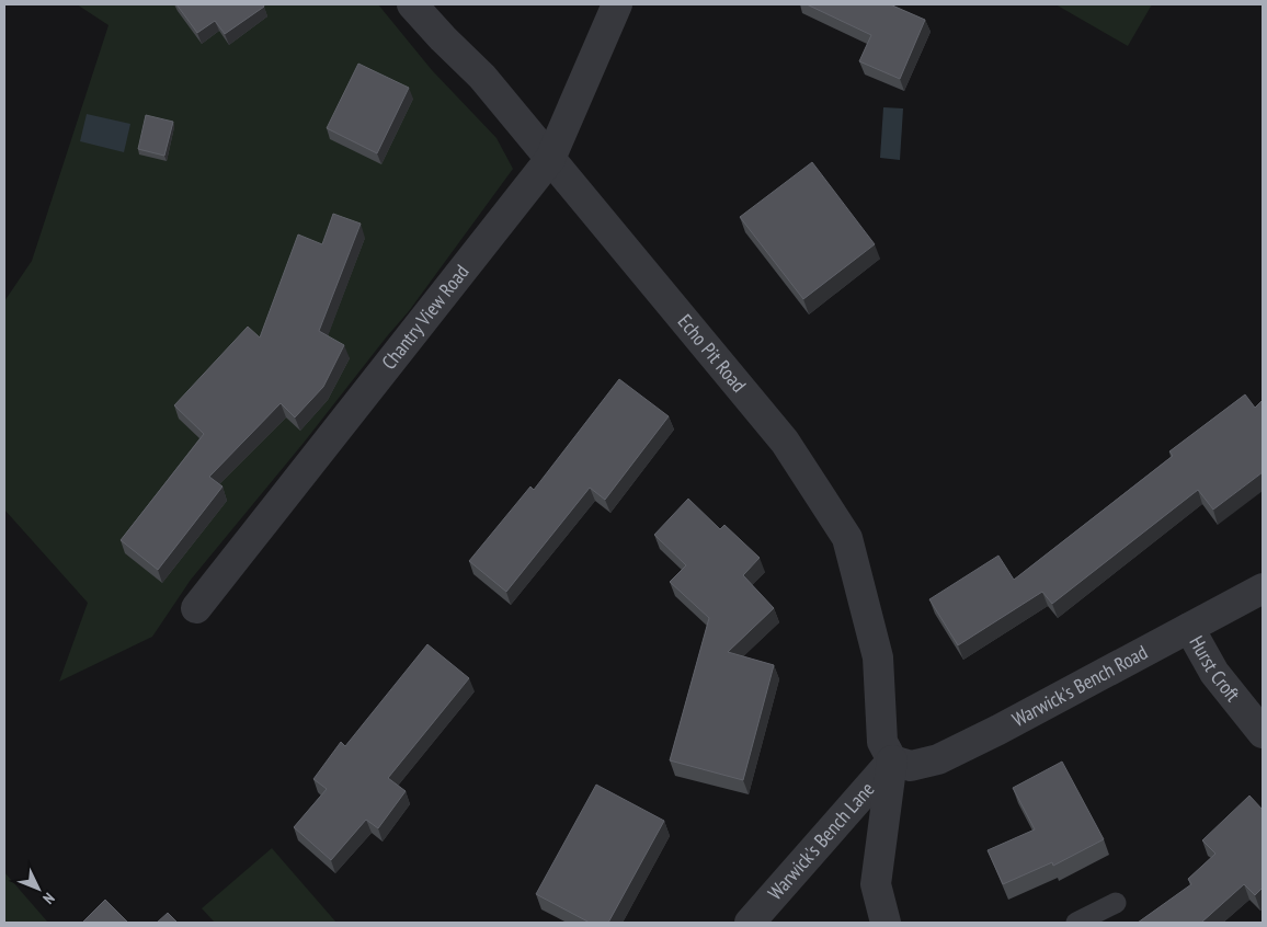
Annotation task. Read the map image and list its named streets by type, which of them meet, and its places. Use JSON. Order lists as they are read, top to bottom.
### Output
{
  "streets": {
    "street": [
      "Chantry View Road",
      "Echo Pit Road",
      "Hurst Croft",
      "Warwick's Bench Road",
      "Warwick's Bench Lane"
    ]
  },
  "crossings": [
    ["Chantry View Road", "Echo Pit Road"],
    ["Echo Pit Road", "Warwick's Bench Road"],
    ["Echo Pit Road", "Warwick's Bench Lane"],
    ["Hurst Croft", "Warwick's Bench Road"],
    ["Warwick's Bench Road", "Warwick's Bench Lane"]
  ],
  "north": "bottom right"
}
